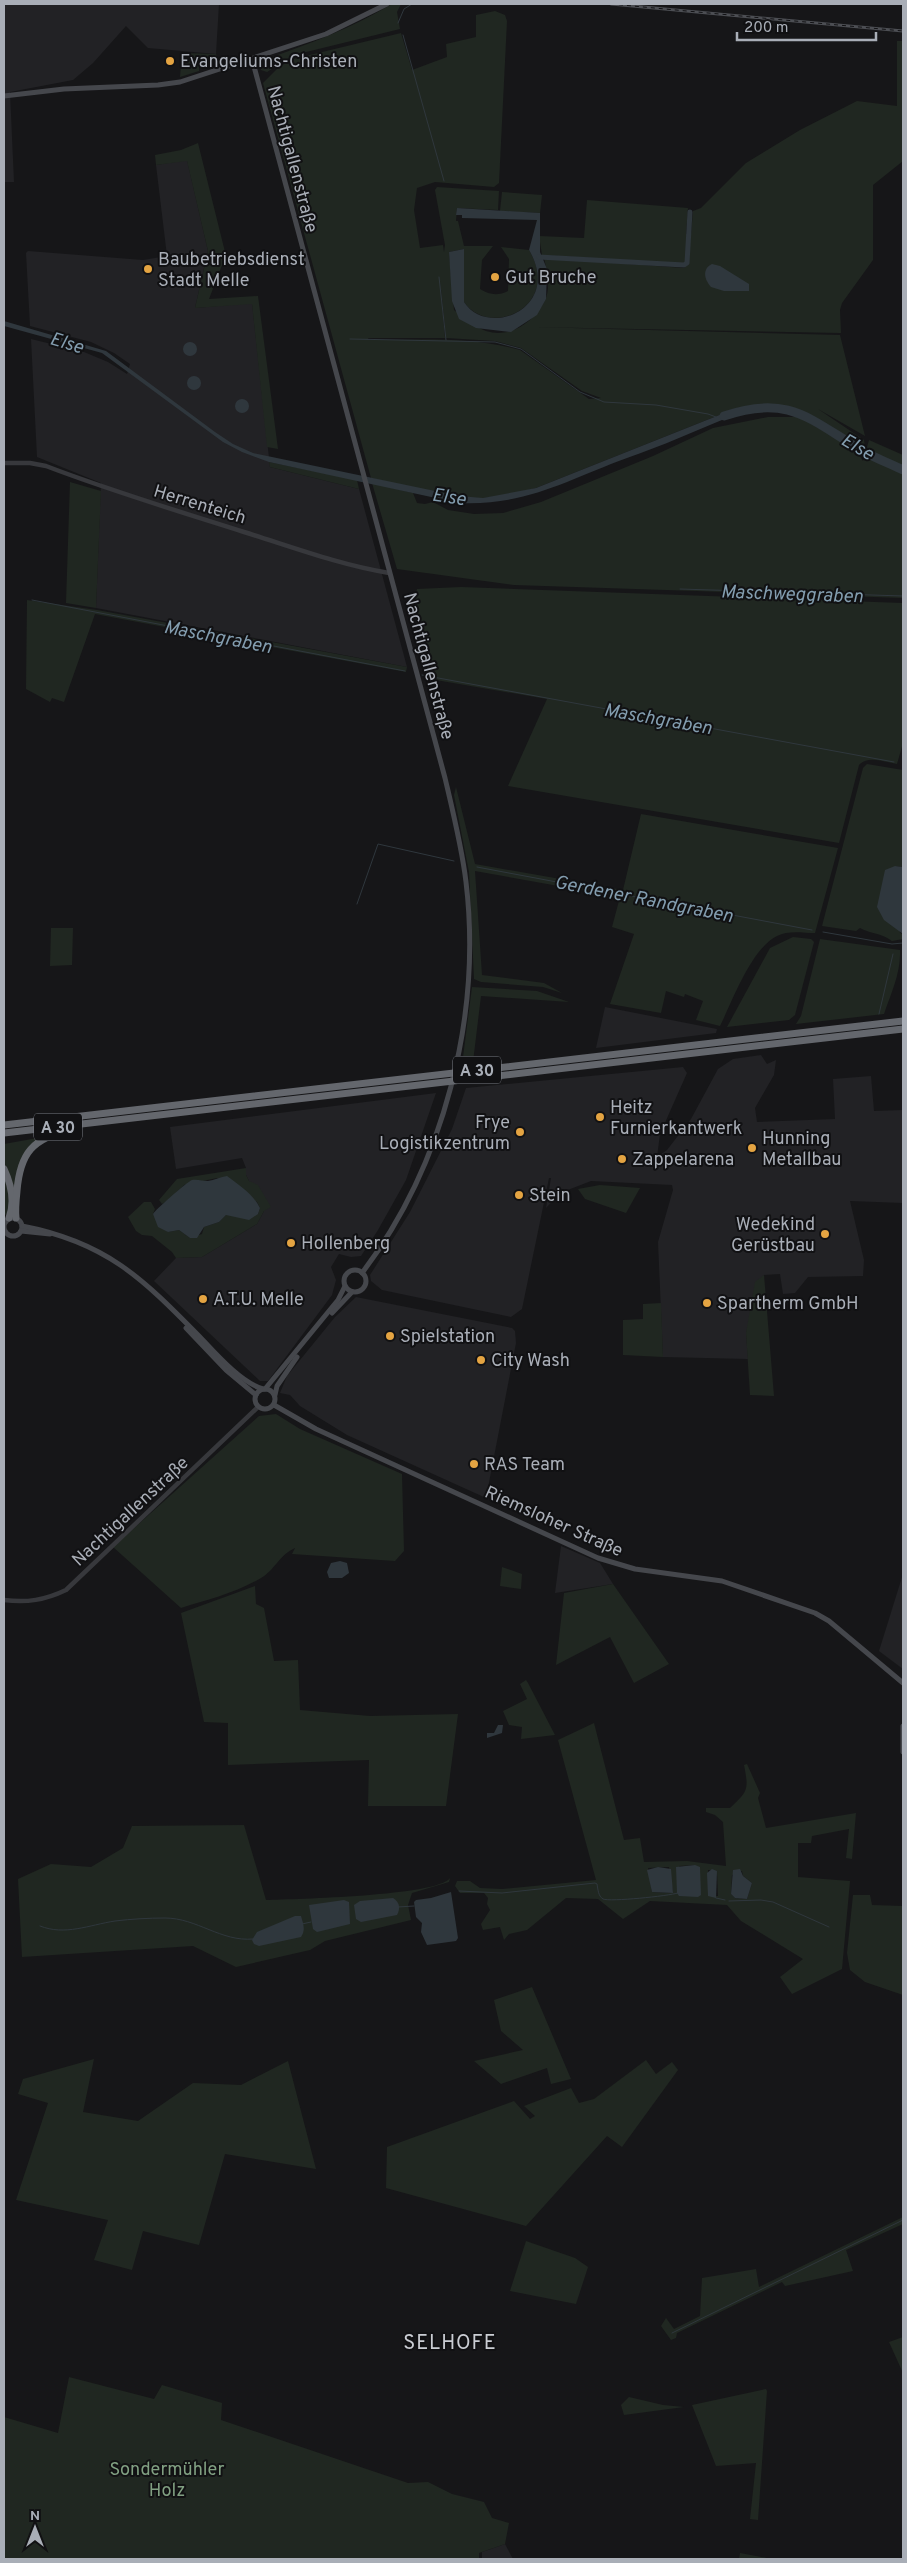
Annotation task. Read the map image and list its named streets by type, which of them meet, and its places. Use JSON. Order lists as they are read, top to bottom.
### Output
{
  "streets": {
    "highway": ["A 30"],
    "main road": ["Nachtigallenstraße", "Riemsloher Straße"],
    "street": ["Herrenteich"]
  },
  "crossings": [
    ["Nachtigallenstraße", "Herrenteich"],
    ["Nachtigallenstraße", "Riemsloher Straße"]
  ],
  "districts": ["SELHOFE"],
  "water": [
    "Else",
    "Maschweggraben",
    "Maschgraben",
    "Gerdener Randgraben"
  ],
  "parks": ["Sondermühler Holz"],
  "places": [
    "Evangeliums-Christen",
    "Baubetriebsdienst Stadt Melle",
    "Gut Bruche",
    "Heitz Furnierkantwerk",
    "Frye Logistikzentrum",
    "Hunning Metallbau",
    "Zappelarena",
    "Stein",
    "Wedekind Gerüstbau",
    "Hollenberg",
    "A.T.U. Melle",
    "Spartherm GmbH",
    "Spielstation",
    "City Wash",
    "RAS Team"
  ],
  "scale_bar": "200 m",
  "north": "top"
}
